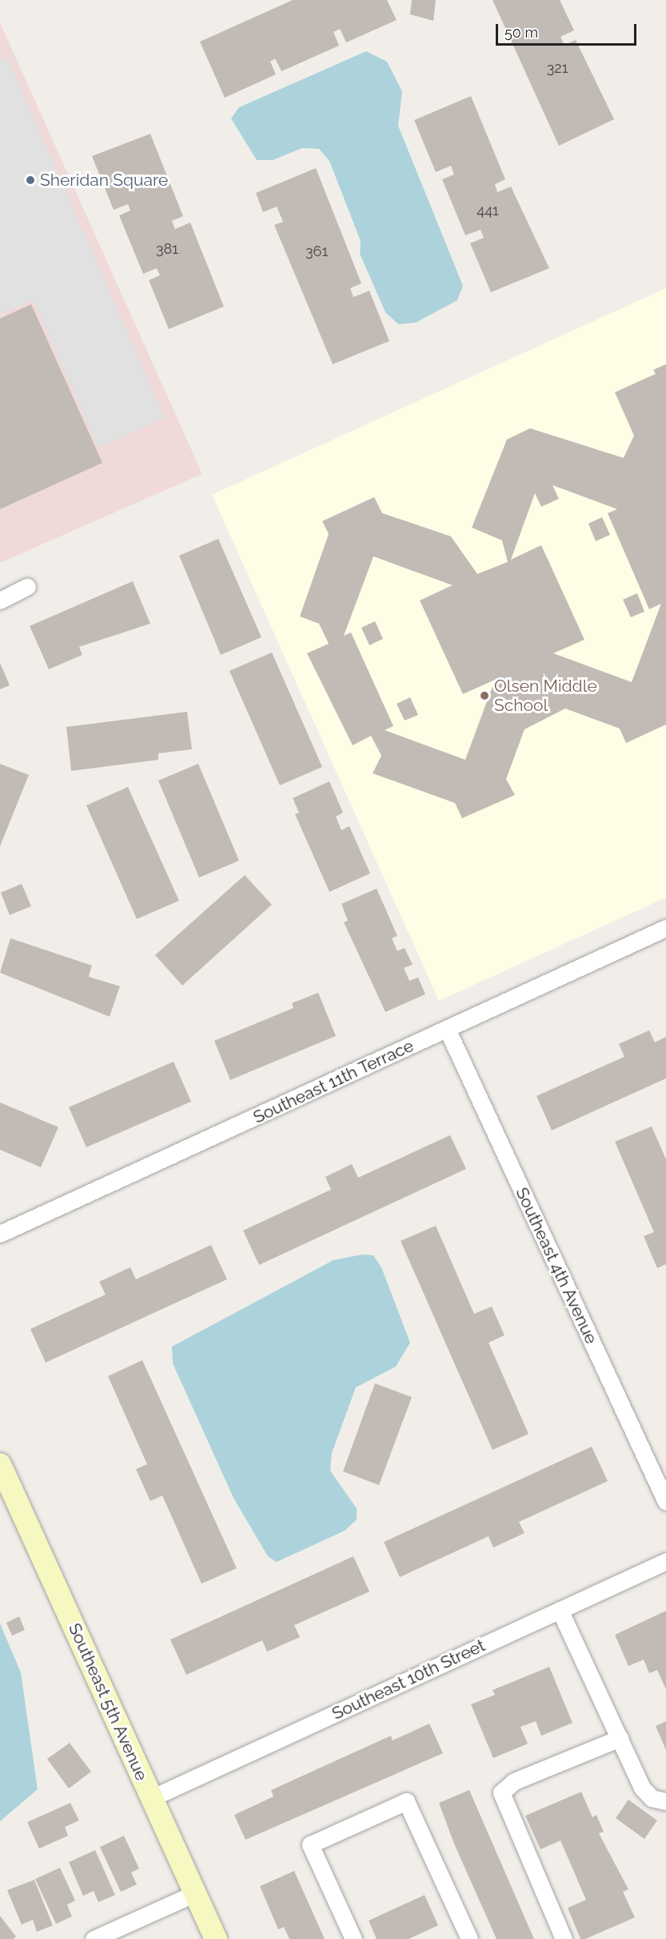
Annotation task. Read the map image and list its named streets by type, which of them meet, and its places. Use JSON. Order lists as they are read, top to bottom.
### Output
{
  "streets": {
    "street": [
      "Southeast 11th Terrace",
      "Southeast 4th Avenue",
      "Southeast 10th Street",
      "Southeast 5th Avenue"
    ]
  },
  "crossings": [
    ["Southeast 11th Terrace", "Southeast 4th Avenue"],
    ["Southeast 10th Street", "Southeast 5th Avenue"]
  ],
  "places": ["Sheridan Square", "Olsen Middle School"],
  "house_numbers": [
    "321",
    "441",
    "381",
    "361"
  ],
  "scale_bar": "50 m"
}
